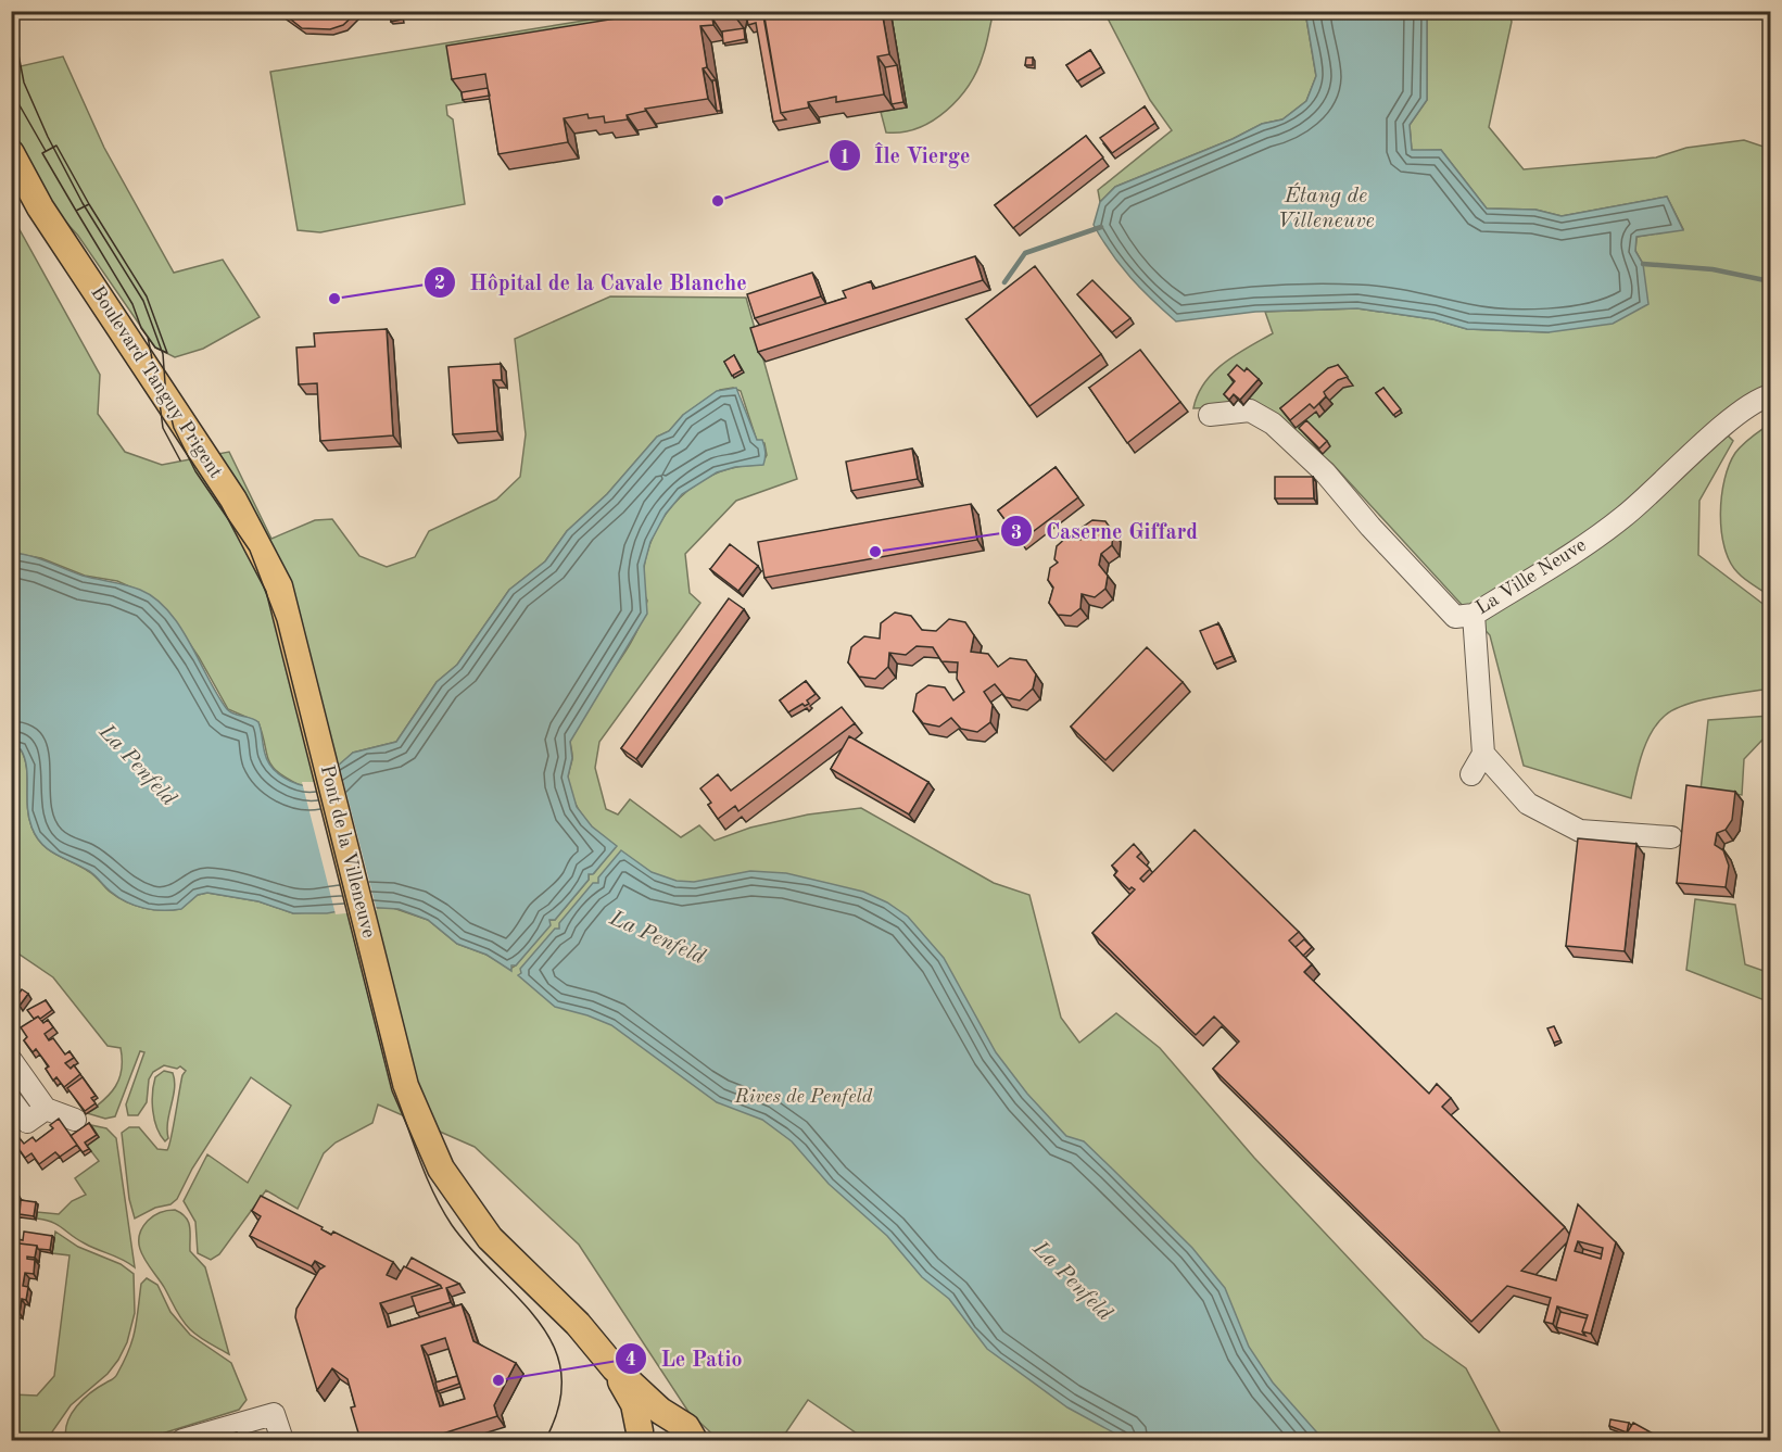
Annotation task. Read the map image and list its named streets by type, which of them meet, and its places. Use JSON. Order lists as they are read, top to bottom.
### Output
{
  "streets": {
    "main road": ["Boulevard Tanguy Prigent", "Pont de la Villeneuve"],
    "street": ["La Ville Neuve"]
  },
  "crossings": [
    ["Boulevard Tanguy Prigent", "Pont de la Villeneuve"]
  ],
  "water": ["Étang de Villeneuve", "La Penfeld"],
  "parks": ["Rives de Penfeld"],
  "places": [
    "Île Vierge",
    "Hôpital de la Cavale Blanche",
    "Caserne Giffard",
    "Le Patio"
  ]
}
